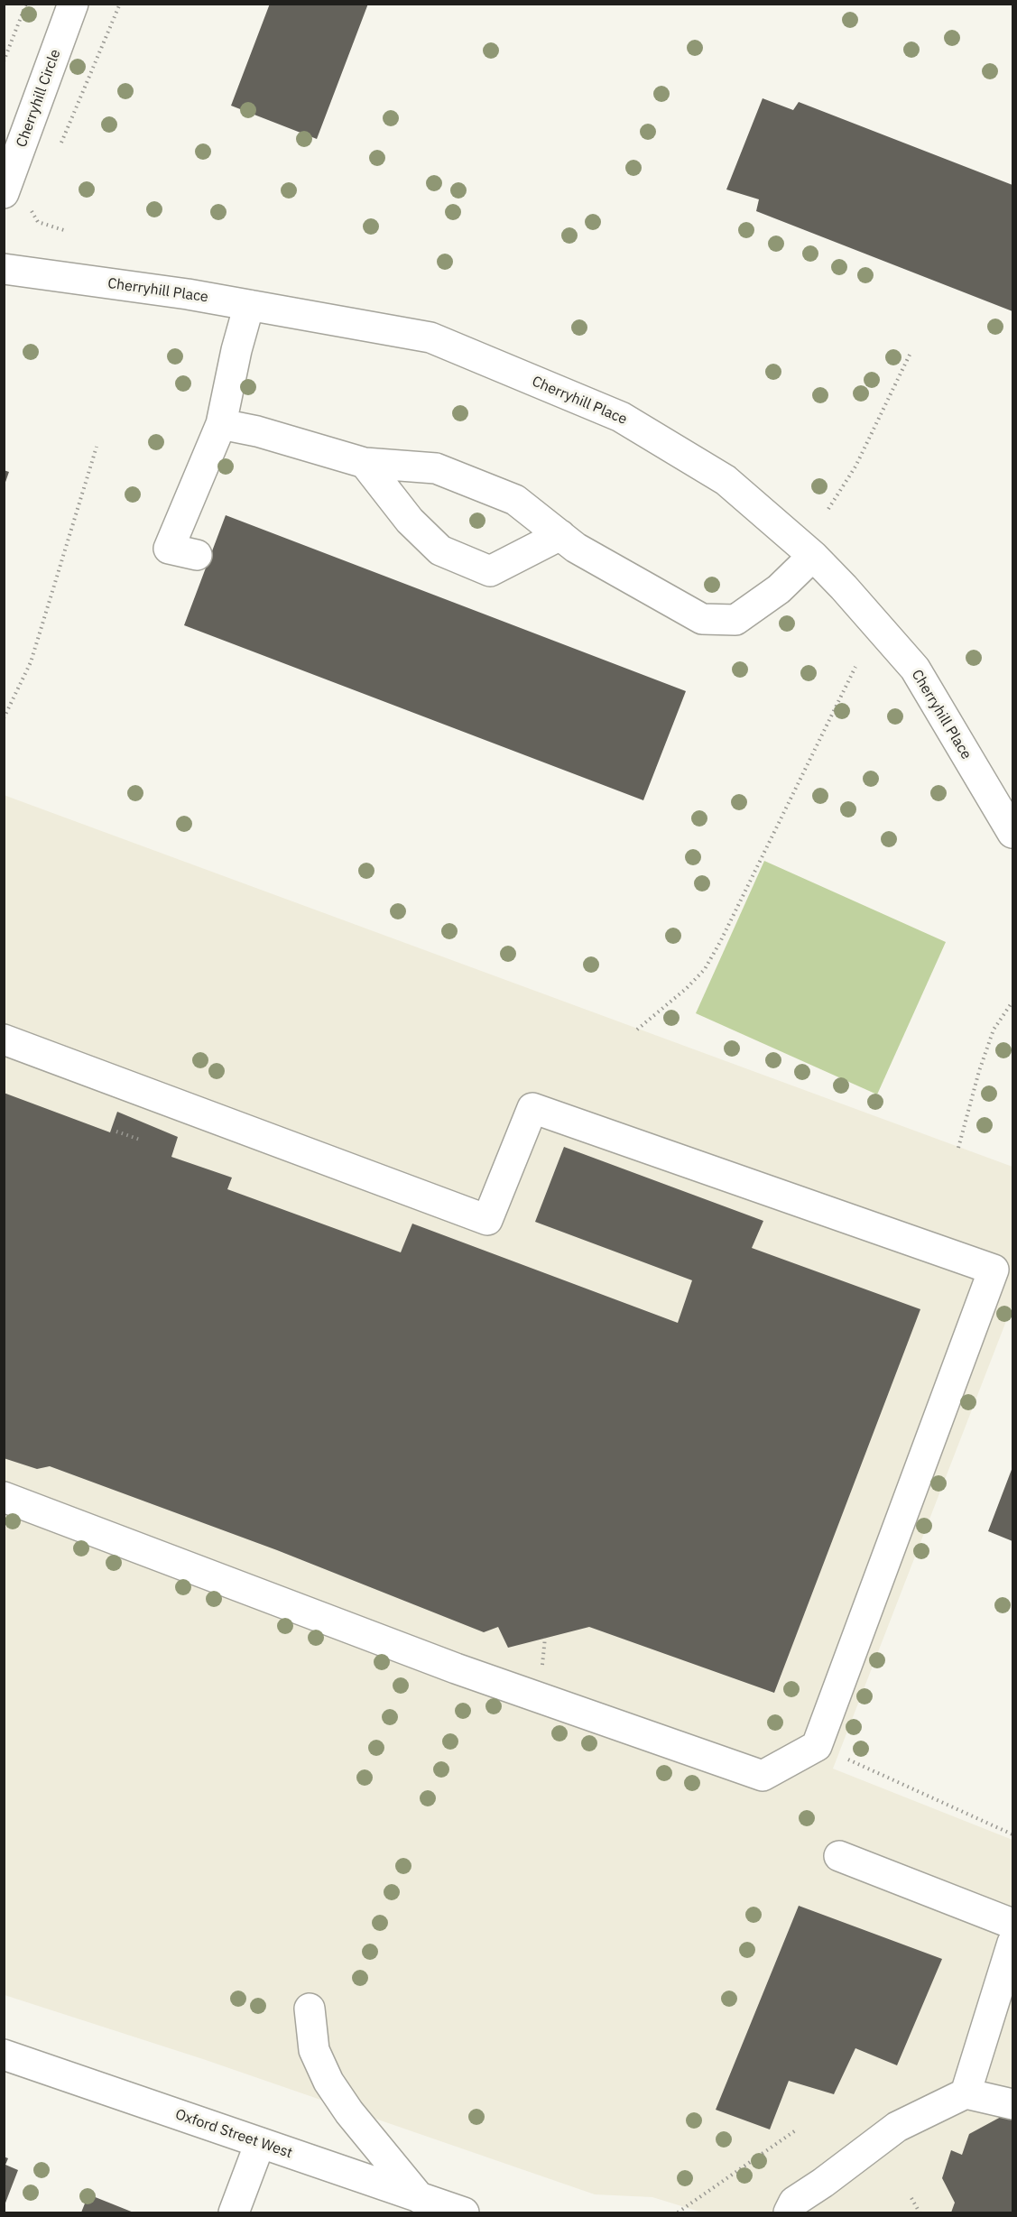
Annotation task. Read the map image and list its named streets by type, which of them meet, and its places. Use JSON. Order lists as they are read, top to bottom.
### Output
{
  "streets": {
    "street": ["Cherryhill Circle", "Cherryhill Place", "Oxford Street West"]
  }
}
